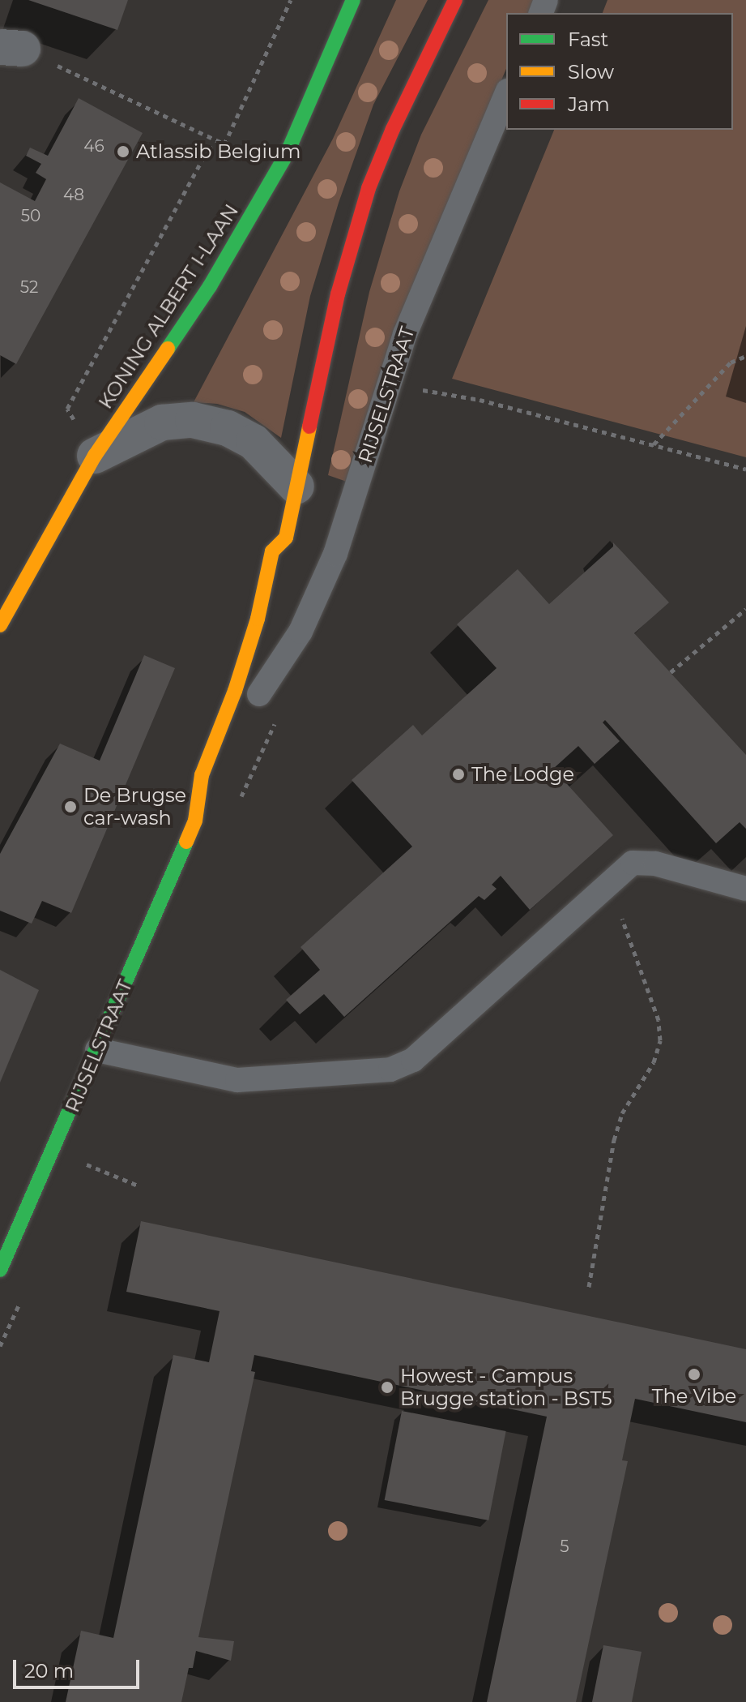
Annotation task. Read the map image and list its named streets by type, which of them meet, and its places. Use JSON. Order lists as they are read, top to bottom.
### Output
{
  "streets": {
    "street": ["KONING ALBERT I-LAAN", "RIJSELSTRAAT"]
  },
  "places": [
    "Atlassib Belgium",
    "The Lodge",
    "De Brugse car-wash",
    "The Vibe",
    "Howest - Campus Brugge station - BST5"
  ],
  "house_numbers": [
    "46",
    "48",
    "50",
    "52",
    "5"
  ],
  "legend": ["Fast", "Slow", "Jam"],
  "scale_bar": "20 m"
}
